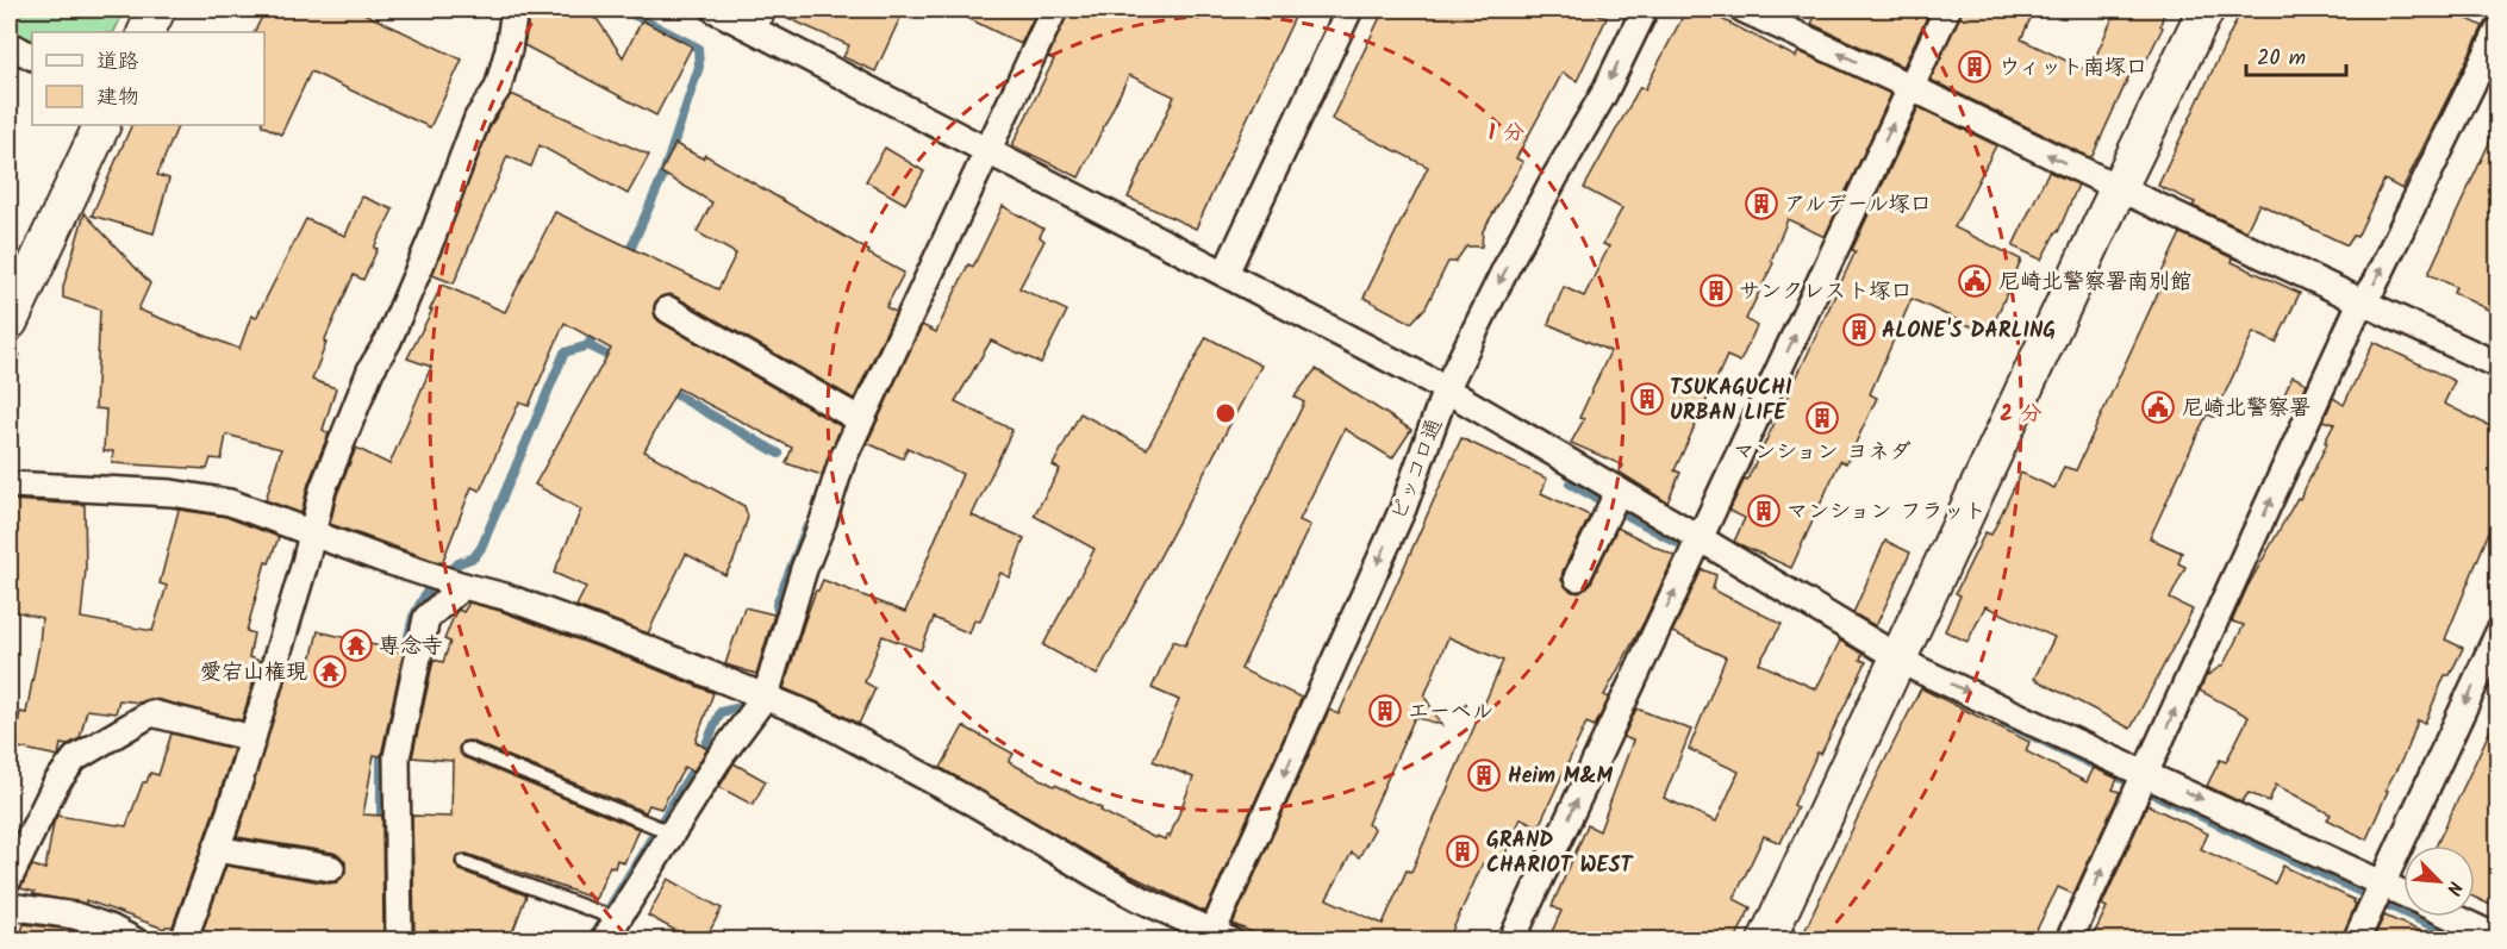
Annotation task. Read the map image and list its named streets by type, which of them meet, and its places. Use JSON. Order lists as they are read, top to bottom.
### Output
{
  "streets": {
    "street": ["ピッコロ通"]
  },
  "one_way": ["ピッコロ通"],
  "places": {
    "building": [
      "ウィット南塚口",
      "アルデール塚口",
      "サンクレスト塚口",
      "ALONE'S DARLING",
      "TSUKAGUCHI URBAN LIFE",
      "マンション ヨネダ",
      "マンション フラット",
      "エーベル",
      "Heim M&M",
      "GRAND CHARIOT WEST"
    ],
    "public building": ["尼崎北警察署南別館", "尼崎北警察署"],
    "temple": ["専念寺", "愛宕山権現"]
  },
  "legend": ["道路", "建物"],
  "scale_bar": "20 m",
  "north": "bottom right",
  "rings": ["1 分", "2 分"]
}
